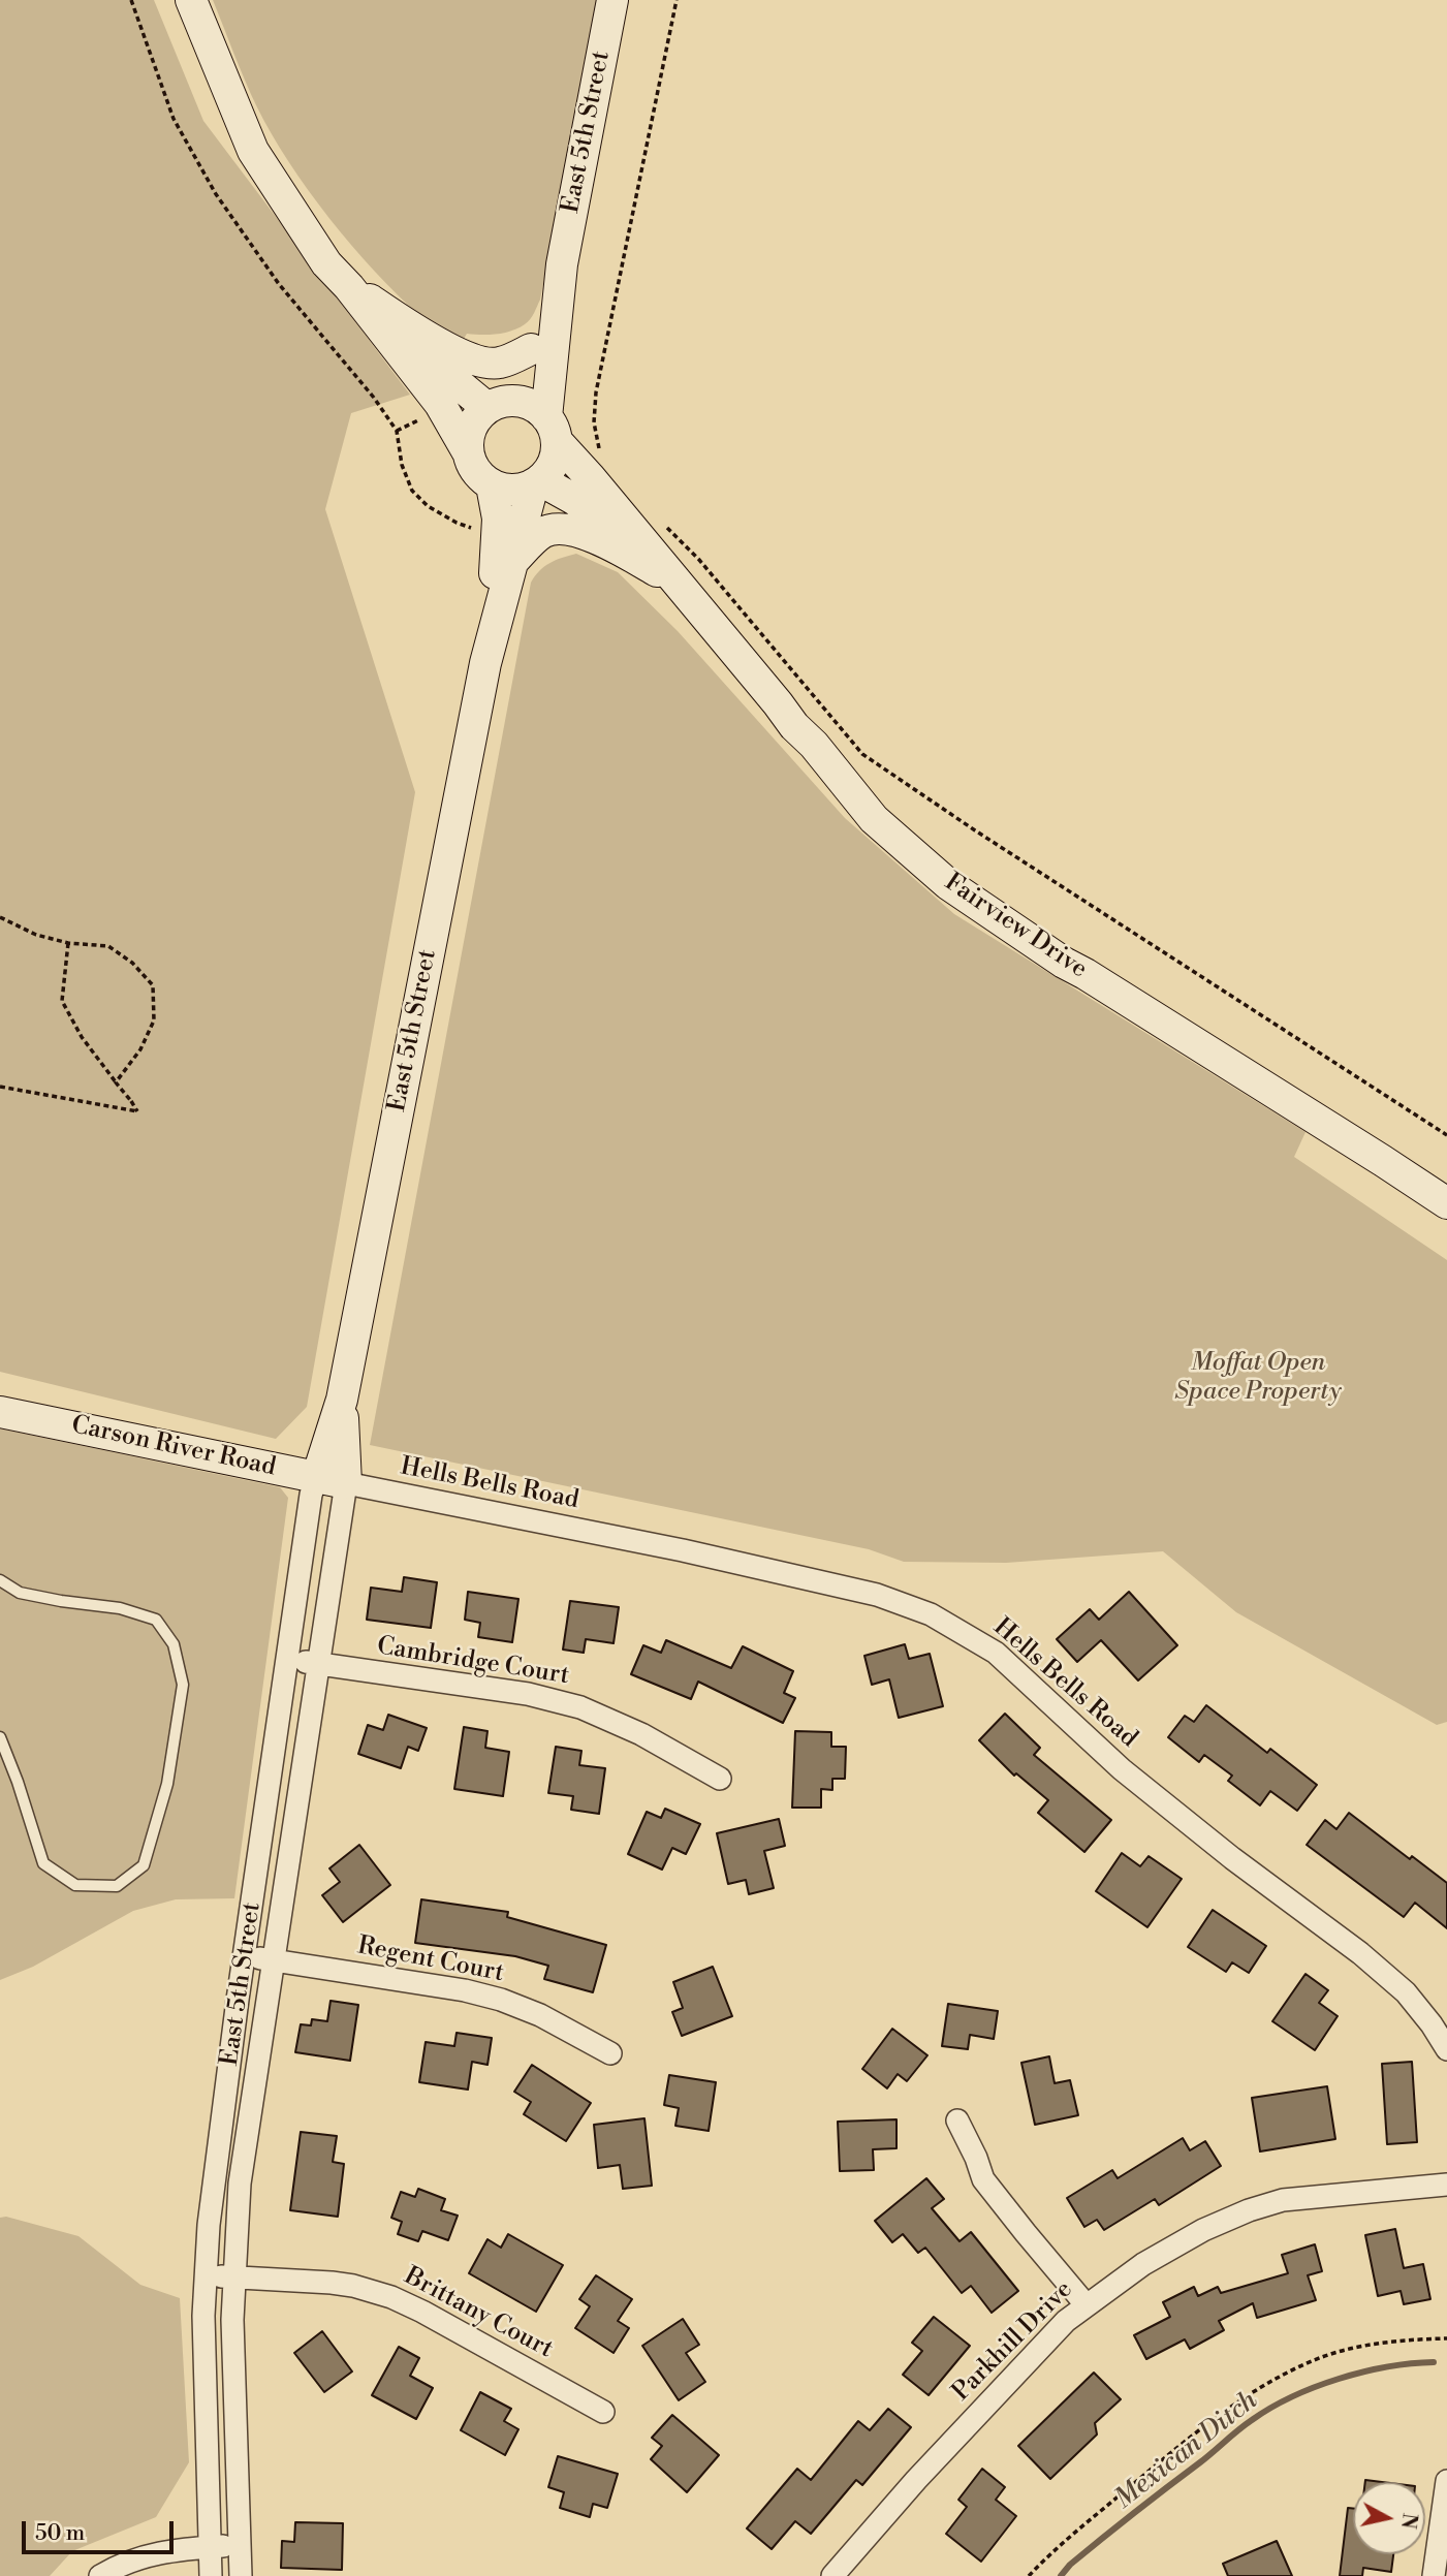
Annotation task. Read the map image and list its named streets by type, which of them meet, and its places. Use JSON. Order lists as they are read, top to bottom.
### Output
{
  "streets": {
    "main road": ["East 5th Street", "Fairview Drive", "Carson River Road"],
    "street": [
      "Hells Bells Road",
      "Cambridge Court",
      "Regent Court",
      "Brittany Court",
      "Parkhill Drive"
    ]
  },
  "crossings": [
    ["East 5th Street", "Fairview Drive"],
    ["East 5th Street", "Carson River Road"],
    ["East 5th Street", "Hells Bells Road"],
    ["East 5th Street", "Cambridge Court"],
    ["East 5th Street", "Regent Court"],
    ["East 5th Street", "Brittany Court"],
    ["Carson River Road", "Hells Bells Road"]
  ],
  "water": ["Mexican Ditch"],
  "parks": ["Moffat Open Space Property"],
  "scale_bar": "50 m",
  "north": "right"
}
